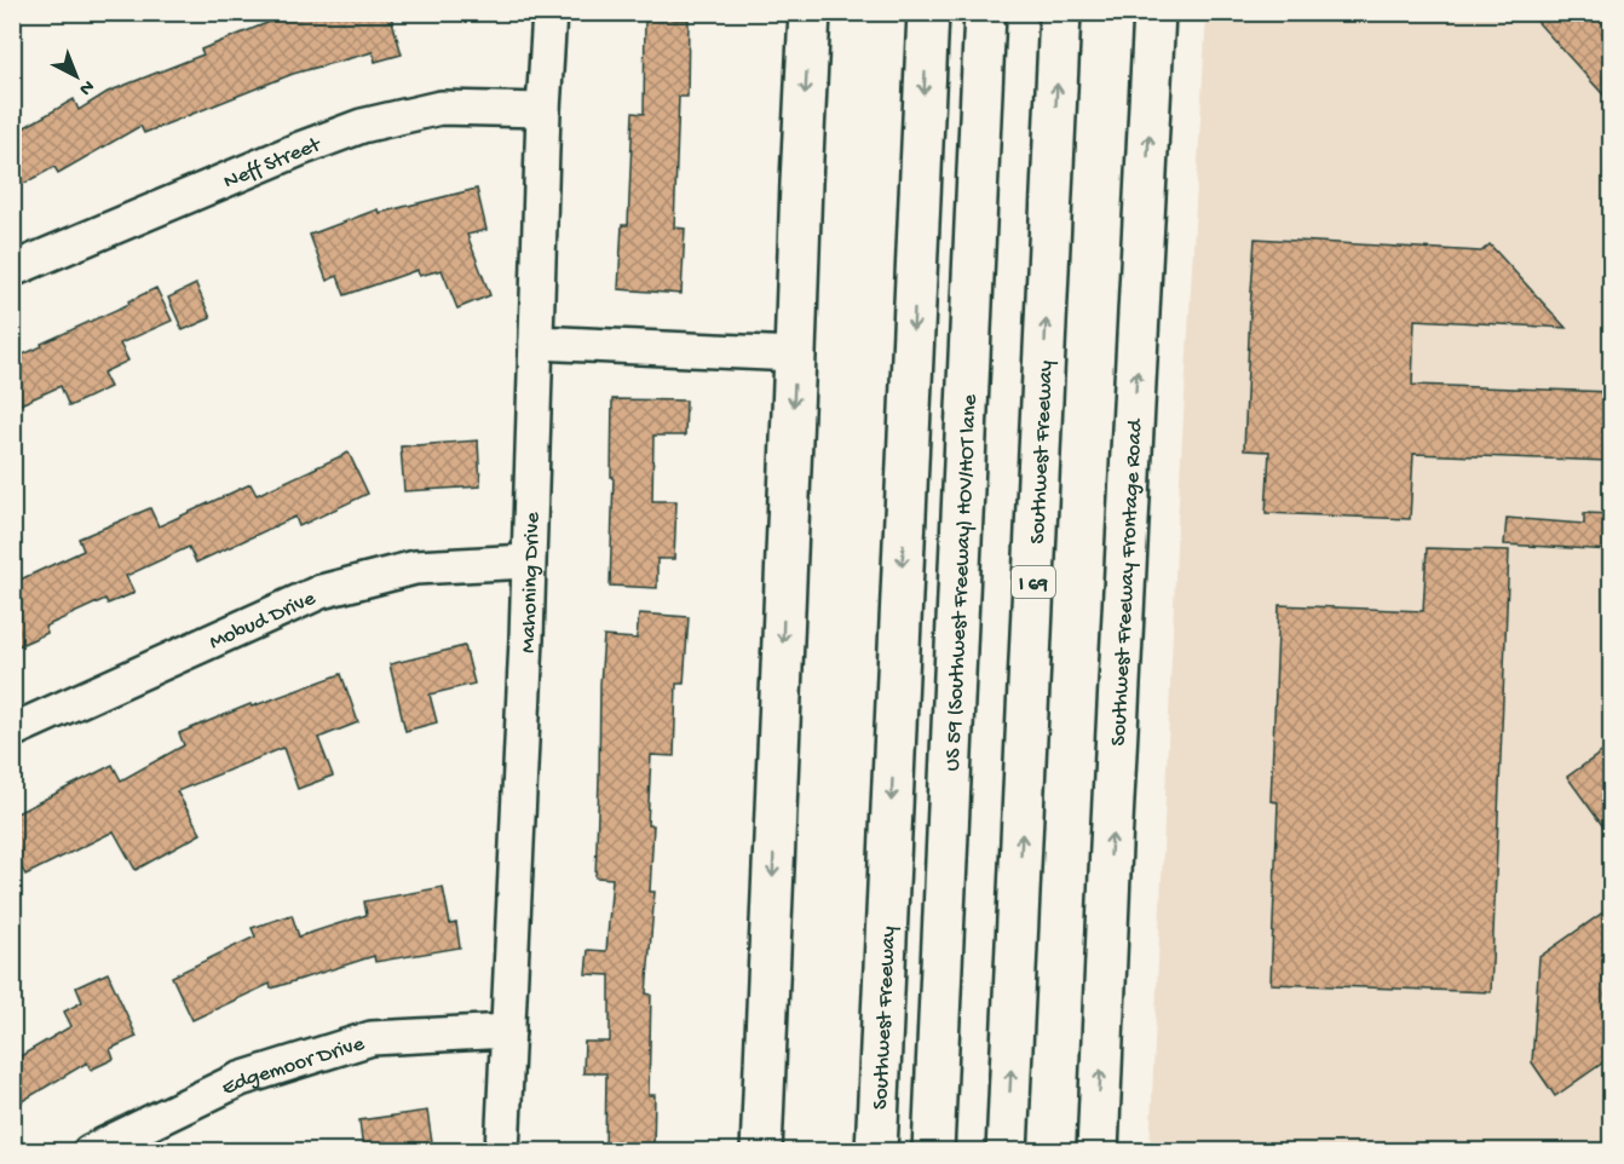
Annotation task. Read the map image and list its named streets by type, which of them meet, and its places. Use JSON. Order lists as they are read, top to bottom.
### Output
{
  "streets": {
    "main road": [
      "Southwest Freeway",
      "US 59 (Southwest Freeway) HOV/HOT lane",
      "I 69",
      "Southwest Freeway Frontage Road"
    ],
    "street": [
      "Neff Street",
      "Mahoning Drive",
      "Mobud Drive",
      "Edgemoor Drive"
    ]
  },
  "crossings": [
    ["Neff Street", "Mahoning Drive"],
    ["Mahoning Drive", "Mobud Drive"],
    ["Mahoning Drive", "Edgemoor Drive"]
  ],
  "north": "bottom right"
}
